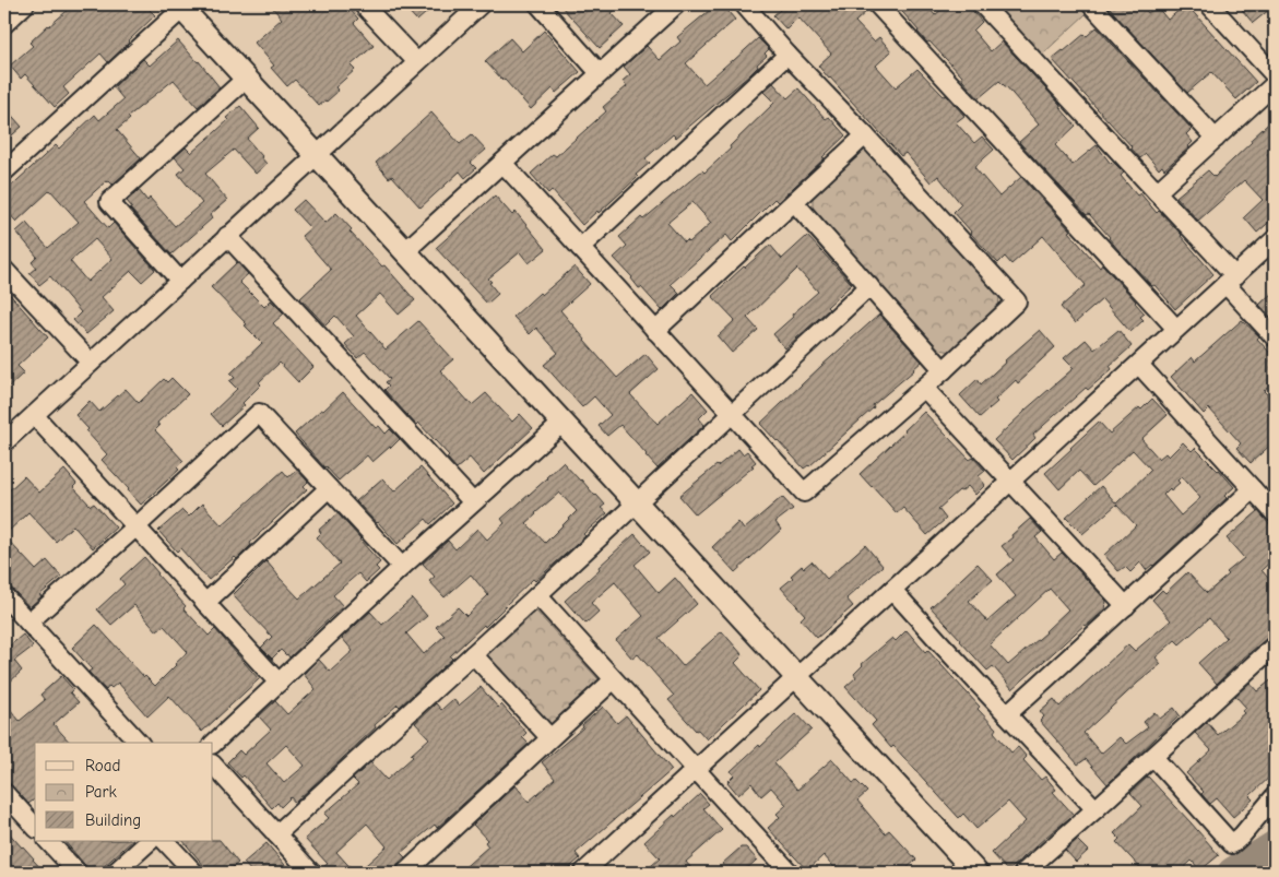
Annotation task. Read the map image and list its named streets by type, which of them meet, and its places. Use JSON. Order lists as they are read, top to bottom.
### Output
{
  "legend": ["Road", "Park", "Building"]
}
